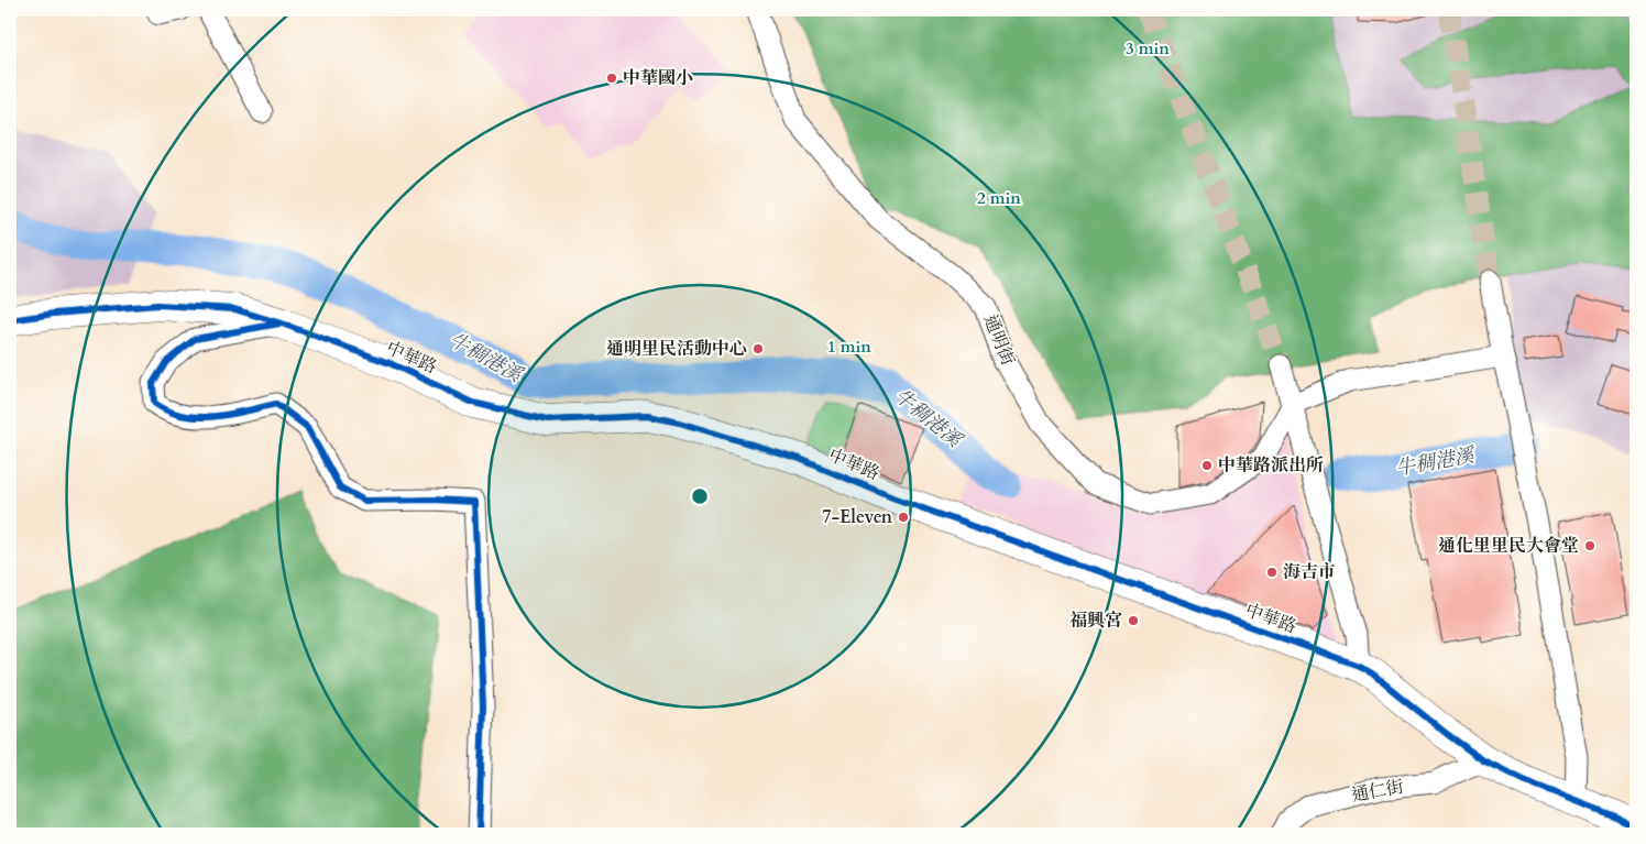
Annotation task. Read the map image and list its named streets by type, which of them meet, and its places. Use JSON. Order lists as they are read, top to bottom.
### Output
{
  "streets": {
    "street": ["通明街", "中華路", "通仁街"]
  },
  "crossings": [
    ["中華路", "通仁街"]
  ],
  "water": ["牛稠港溪"],
  "places": [
    "中華國小",
    "通明里民活動中心",
    "中華路派出所",
    "7-Eleven",
    "通化里里民大會堂",
    "海吉市",
    "福興宮"
  ],
  "rings": ["3 min", "2 min", "1 min"]
}
